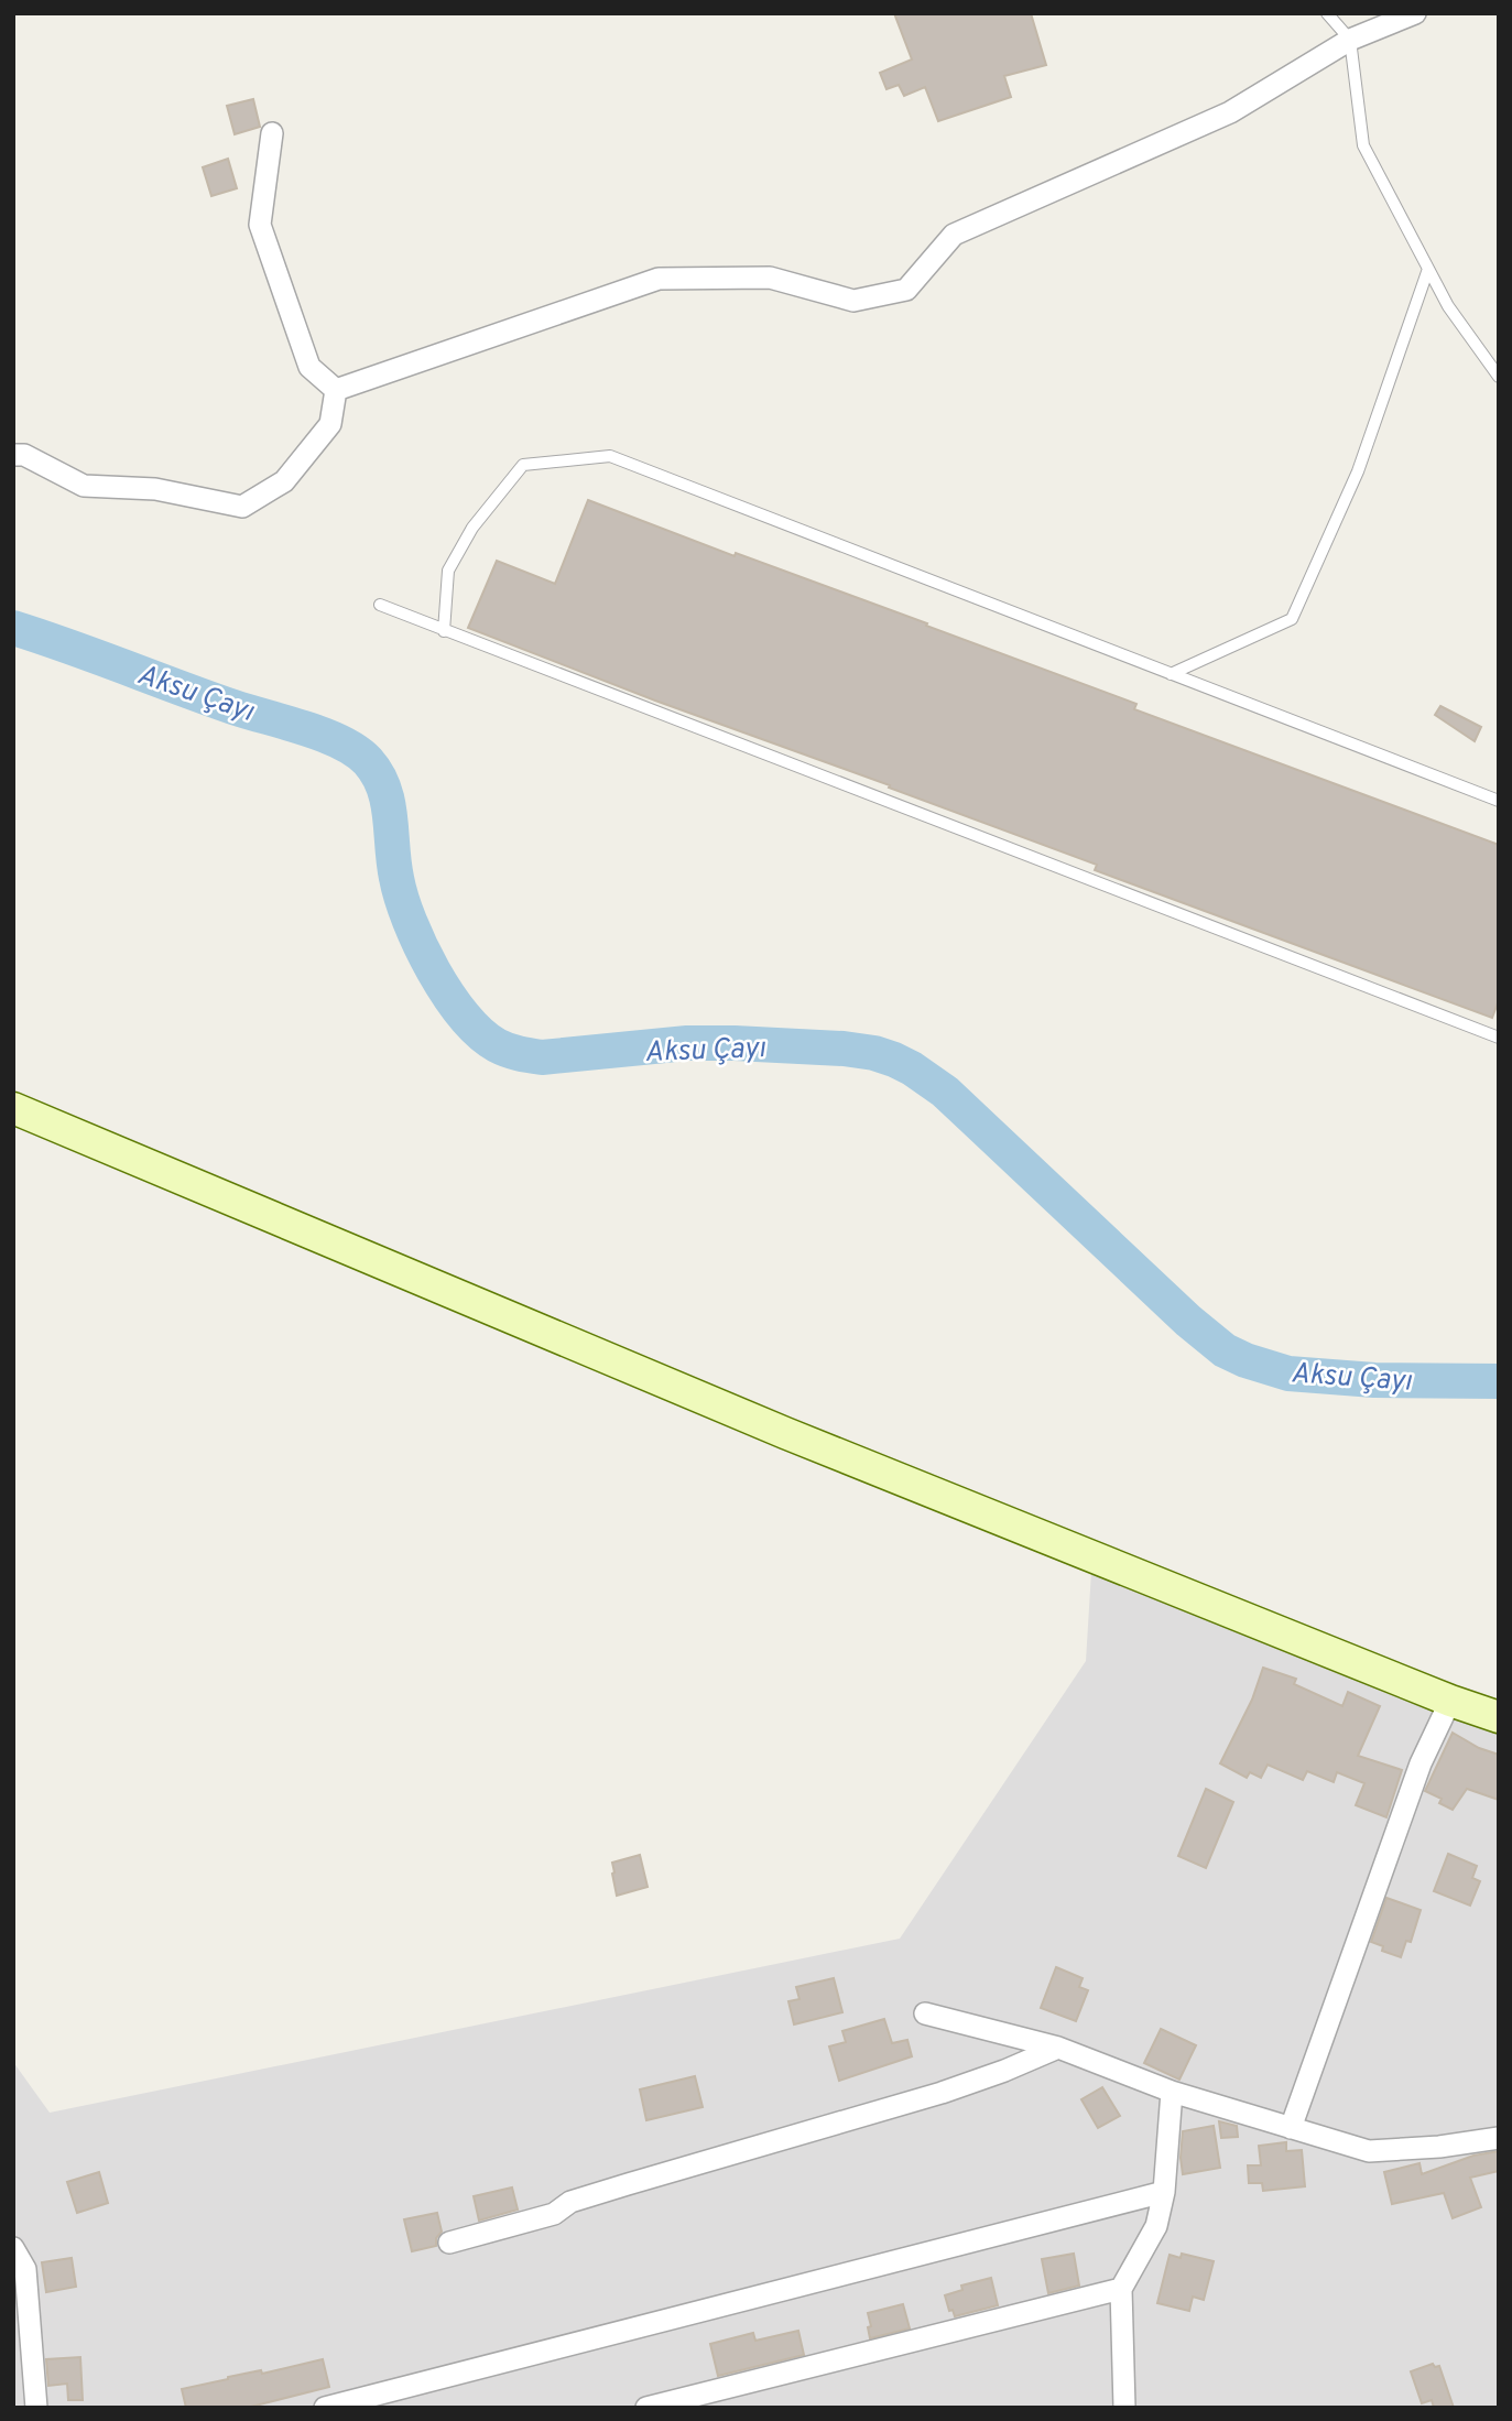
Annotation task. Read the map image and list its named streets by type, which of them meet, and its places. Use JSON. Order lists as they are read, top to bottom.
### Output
{
  "water": ["Aksu Çayı"]
}
